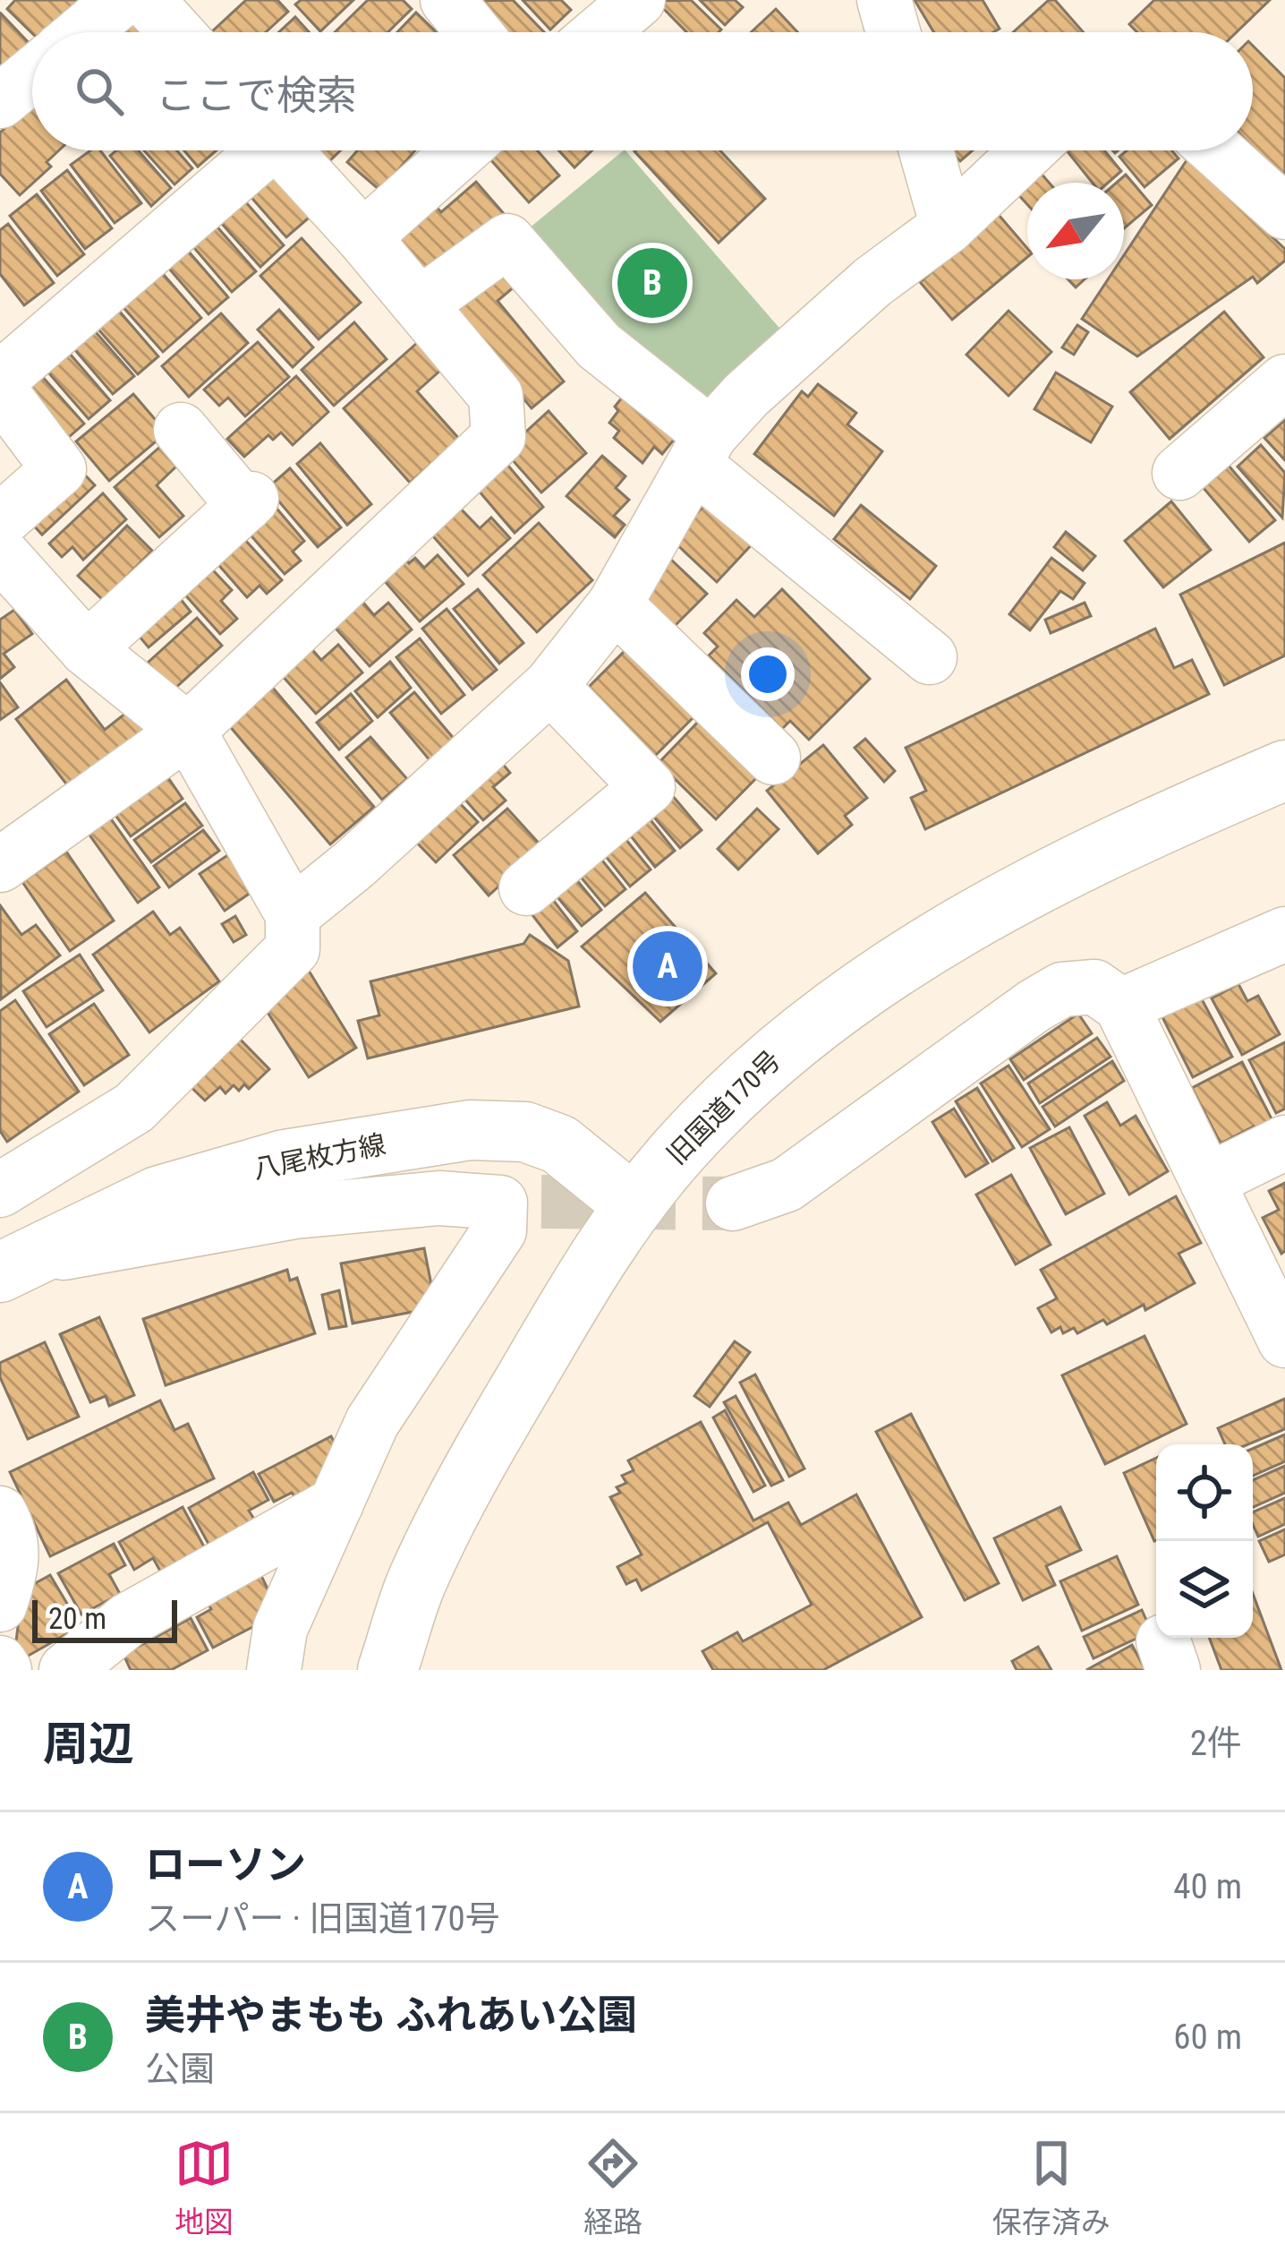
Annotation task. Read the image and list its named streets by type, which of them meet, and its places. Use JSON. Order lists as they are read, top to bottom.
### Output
{
  "streets": {
    "main road": ["旧国道170号", "八尾枚方線"]
  },
  "crossings": [
    ["旧国道170号", "八尾枚方線"]
  ],
  "scale_bar": "20 m",
  "north": "bottom left",
  "page": {
    "search": "ここで検索",
    "pins": ["B", "A"],
    "scale": "20 m",
    "heading": ["周辺", "2件"],
    "list": [
      {
        "mark": "A",
        "name": "ローソン",
        "note": "スーパー · 旧国道170号",
        "value": "40 m"
      },
      {
        "mark": "B",
        "name": "美井やまもも ふれあい公園",
        "note": "公園",
        "value": "60 m"
      }
    ],
    "nav": ["地図", "経路", "保存済み"]
  }
}
